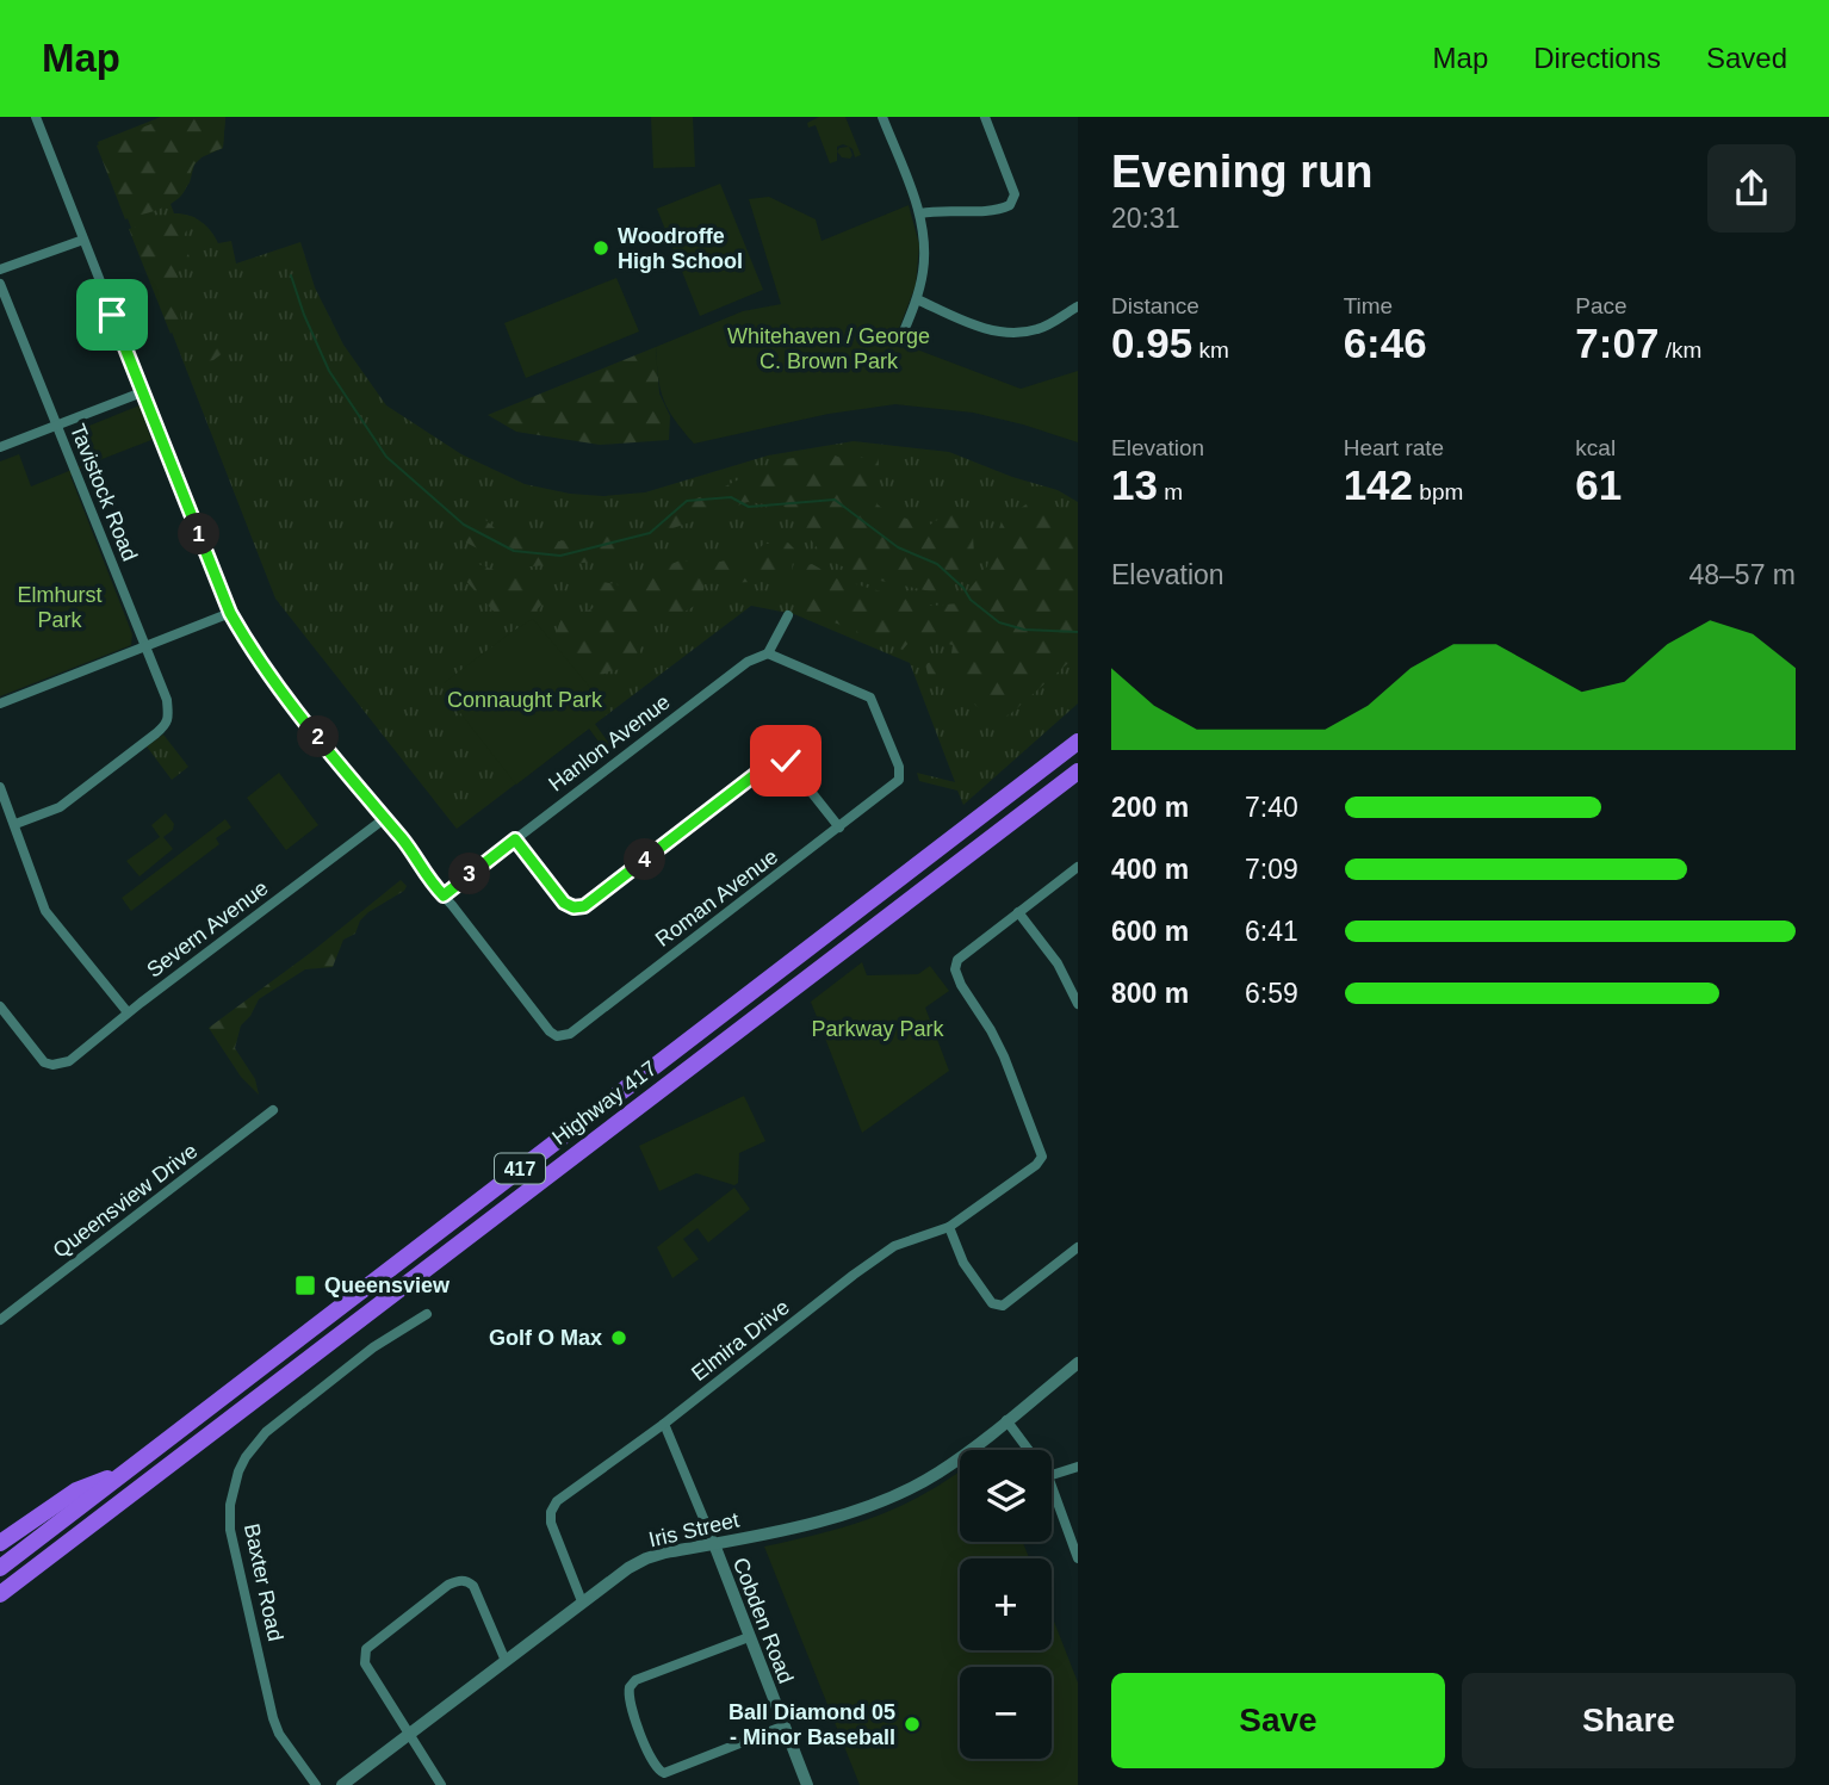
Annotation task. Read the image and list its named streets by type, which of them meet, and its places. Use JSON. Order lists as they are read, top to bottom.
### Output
{
  "streets": {
    "highway": ["Highway 417", "417"],
    "street": [
      "Tavistock Road",
      "Hanlon Avenue",
      "Roman Avenue",
      "Severn Avenue",
      "Queensview Drive",
      "Elmira Drive",
      "Iris Street",
      "Baxter Road",
      "Cobden Road"
    ]
  },
  "crossings": [
    ["Hanlon Avenue", "Roman Avenue"],
    ["Elmira Drive", "Iris Street"],
    ["Elmira Drive", "Cobden Road"],
    ["Iris Street", "Cobden Road"]
  ],
  "parks": [
    "Whitehaven / George C. Brown Park",
    "Elmhurst Park",
    "Connaught Park",
    "Parkway Park"
  ],
  "places": {
    "other": ["Woodroffe High School", "Golf O Max", "Ball Diamond 05 - Minor Baseball"],
    "transit": ["Queensview"]
  },
  "page": {
    "header": "Map",
    "nav": ["Map", "Directions", "Saved"],
    "heading": ["Evening run", "20:31"],
    "stats": [
      ["Distance", "0.95 km"],
      ["Time", "6:46"],
      ["Pace", "7:07 /km"],
      ["Elevation", "13 m"],
      ["Heart rate", "142 bpm"],
      ["kcal", "61"]
    ],
    "pins": [
      "1",
      "2",
      "4",
      "3"
    ],
    "chart": ["Elevation", "48–57 m"],
    "list": [
      {
        "name": "200 m",
        "note": "7:40"
      },
      {
        "name": "400 m",
        "note": "7:09"
      },
      {
        "name": "600 m",
        "note": "6:41"
      },
      {
        "name": "800 m",
        "note": "6:59"
      }
    ],
    "map_buttons": ["+", "−"],
    "buttons": ["Save", "Share"]
  }
}
